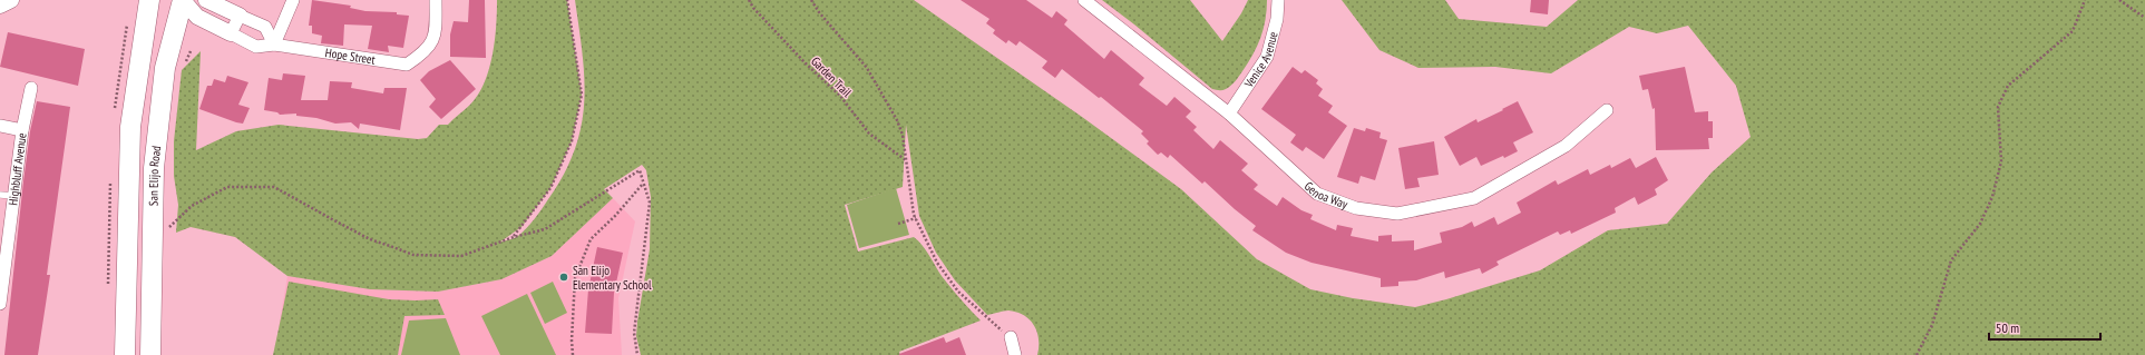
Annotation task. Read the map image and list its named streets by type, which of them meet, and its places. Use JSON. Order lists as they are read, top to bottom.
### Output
{
  "streets": {
    "main road": ["San Elijo Road"],
    "street": [
      "Hope Street",
      "Venice Avenue",
      "Highbluff Avenue",
      "Genoa Way"
    ],
    "path": ["Garden Trail"]
  },
  "crossings": [
    ["Hope Street", "San Elijo Road"],
    ["Venice Avenue", "Genoa Way"]
  ],
  "places": ["San Elijo Elementary School"],
  "scale_bar": "50 m"
}
